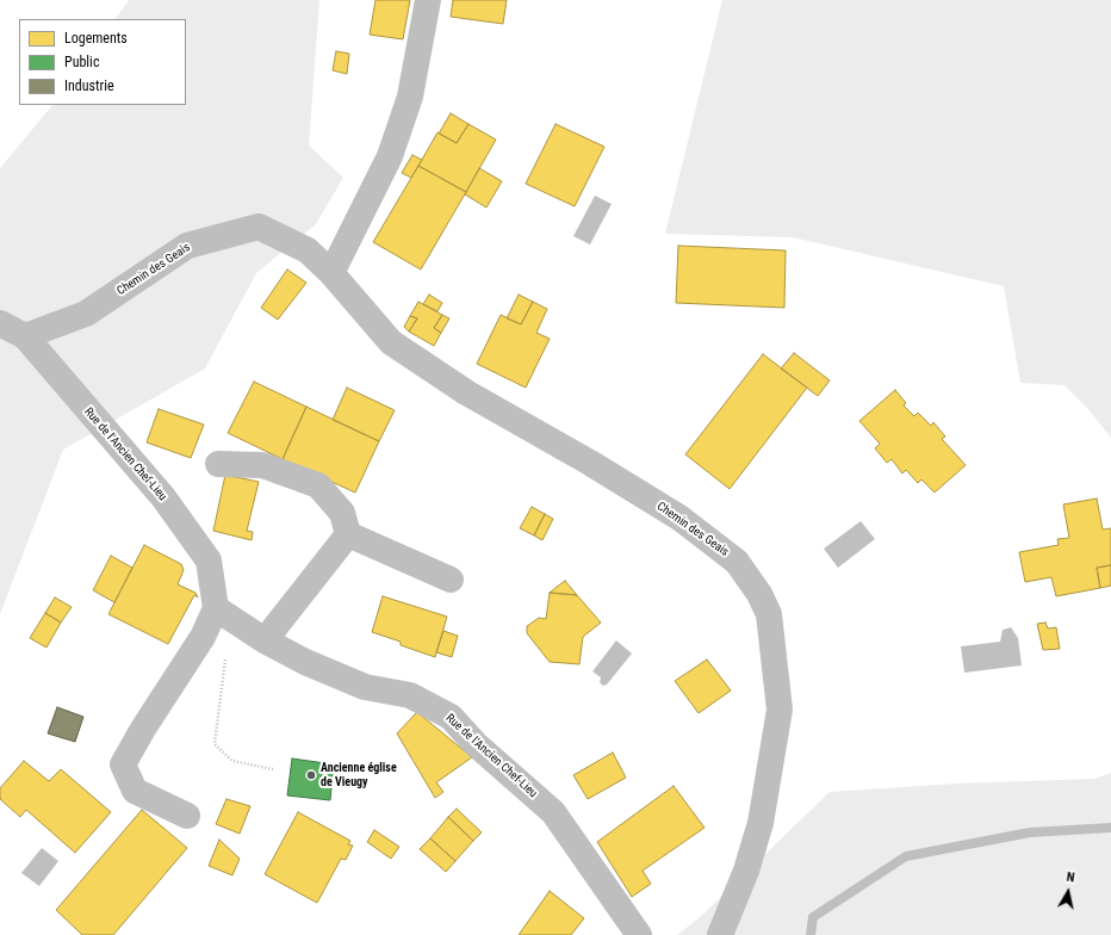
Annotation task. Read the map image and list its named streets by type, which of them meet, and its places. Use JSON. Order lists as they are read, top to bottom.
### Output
{
  "streets": {
    "street": ["Chemin des Geais", "Rue de l'Ancien Chef-Lieu"]
  },
  "crossings": [
    ["Chemin des Geais", "Rue de l'Ancien Chef-Lieu"]
  ],
  "places": ["Ancienne église de Vieugy"],
  "legend": ["Logements", "Public", "Industrie"],
  "north": "top"
}
